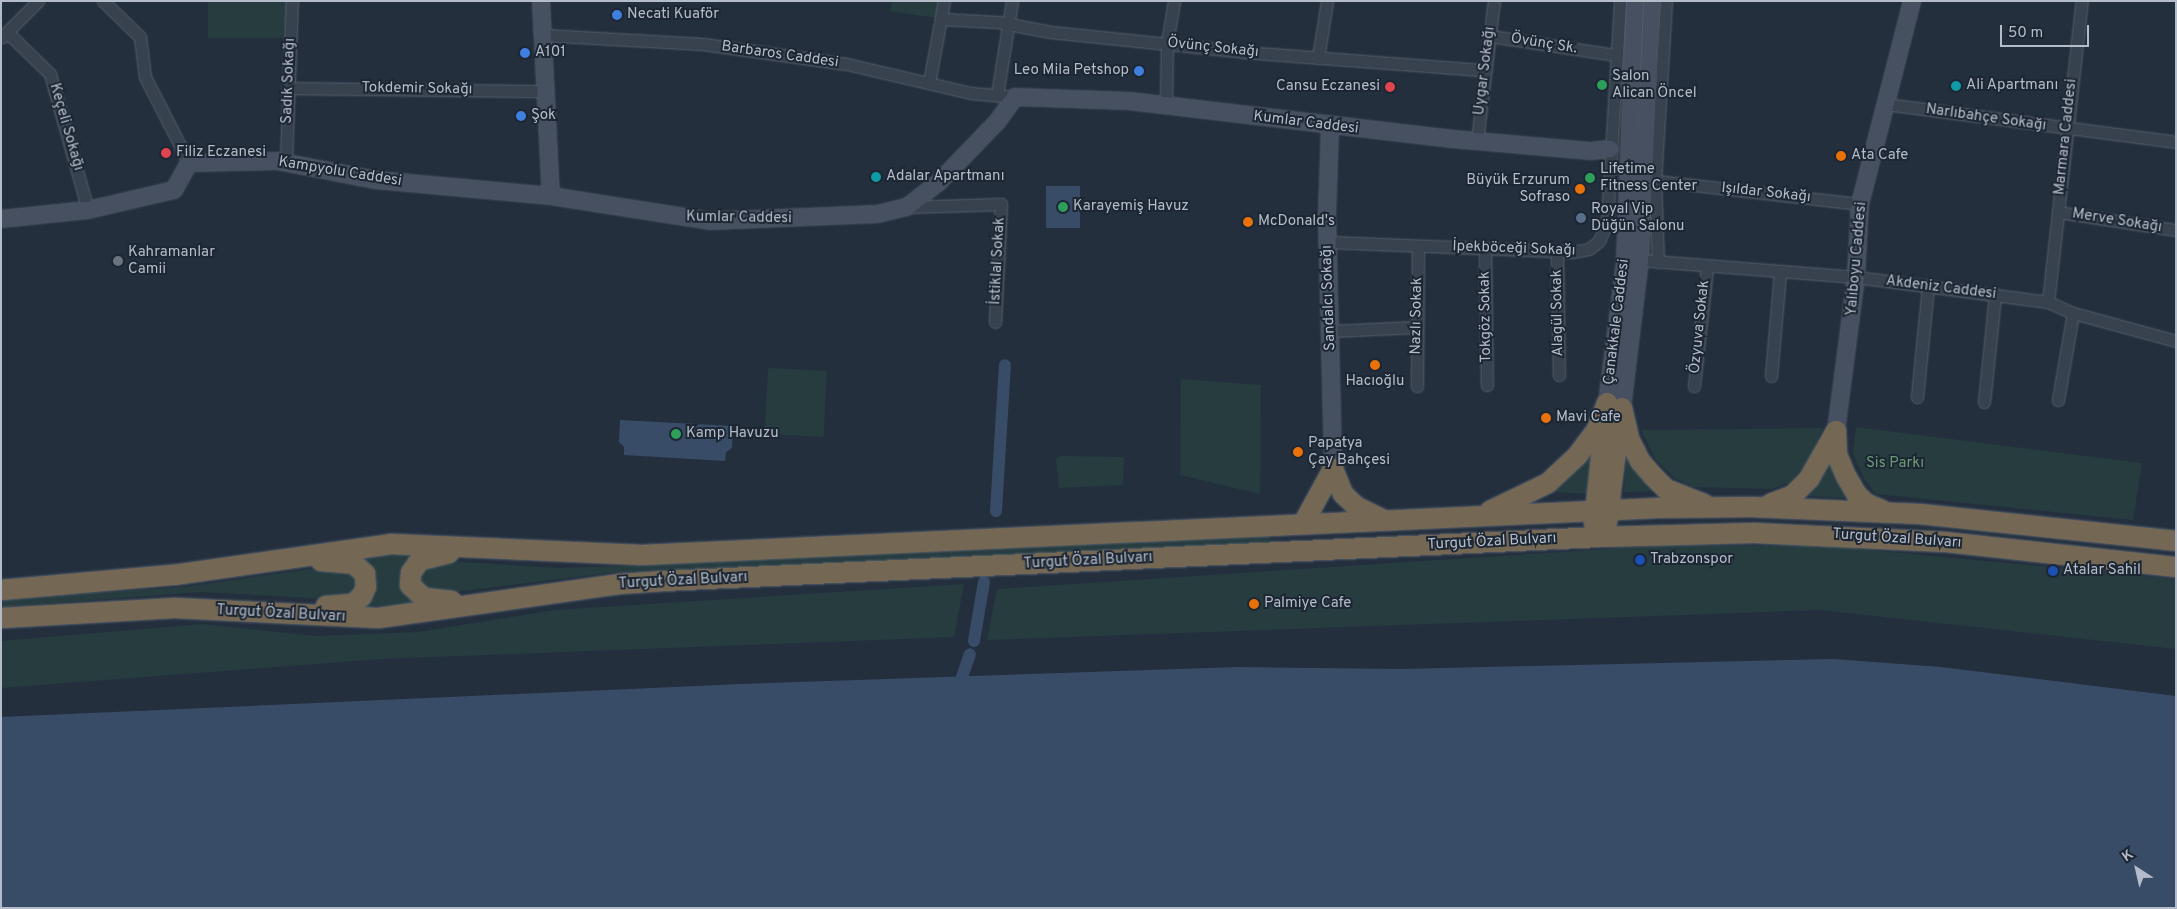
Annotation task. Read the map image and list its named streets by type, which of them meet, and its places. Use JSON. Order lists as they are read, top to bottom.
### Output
{
  "streets": {
    "highway": ["Turgut Özal Bulvarı"],
    "street": [
      "Övünç Sk.",
      "Övünç Sokağı",
      "Barbaros Caddesi",
      "Uygar Sokağı",
      "Sadık Sokağı",
      "Tokdemir Sokağı",
      "Narlıbahçe Sokağı",
      "Kumlar Caddesi",
      "Keçeli Sokağı",
      "Marmara Caddesi",
      "Kampyolu Caddesi",
      "Işıldar Sokağı",
      "Merve Sokağı",
      "İpekböceği Sokağı",
      "Yalıboyu Caddesi",
      "İstiklal Sokak",
      "Akdeniz Caddesi",
      "Sandalcı Sokağı",
      "Alagül Sokak",
      "Nazlı Sokak",
      "Tokgöz Sokak",
      "Çanakkale Caddesi",
      "Özyuva Sokak"
    ]
  },
  "crossings": [
    ["Övünç Sk.", "Uygar Sokağı"],
    ["Övünç Sk.", "İpekböceği Sokağı"],
    ["Övünç Sokağı", "Uygar Sokağı"],
    ["Barbaros Caddesi", "Kumlar Caddesi"],
    ["Uygar Sokağı", "Kumlar Caddesi"],
    ["Sadık Sokağı", "Tokdemir Sokağı"],
    ["Sadık Sokağı", "Kampyolu Caddesi"],
    ["Narlıbahçe Sokağı", "Marmara Caddesi"],
    ["Narlıbahçe Sokağı", "Yalıboyu Caddesi"],
    ["Kumlar Caddesi", "Kampyolu Caddesi"],
    ["Kumlar Caddesi", "İpekböceği Sokağı"],
    ["Kumlar Caddesi", "İstiklal Sokak"],
    ["Kumlar Caddesi", "Sandalcı Sokağı"],
    ["Marmara Caddesi", "Merve Sokağı"],
    ["Marmara Caddesi", "Akdeniz Caddesi"],
    ["Işıldar Sokağı", "Yalıboyu Caddesi"],
    ["İpekböceği Sokağı", "Sandalcı Sokağı"],
    ["İpekböceği Sokağı", "Alagül Sokak"],
    ["İpekböceği Sokağı", "Nazlı Sokak"],
    ["İpekböceği Sokağı", "Tokgöz Sokak"],
    ["Yalıboyu Caddesi", "Akdeniz Caddesi"],
    ["Akdeniz Caddesi", "Özyuva Sokak"]
  ],
  "parks": ["Sis Parkı"],
  "places": [
    "Necati Kuaför",
    "A101",
    "Leo Mila Petshop",
    "Salon Alican Öncel",
    "Ali Apartmanı",
    "Cansu Eczanesi",
    "Şok",
    "Filiz Eczanesi",
    "Ata Cafe",
    "Adalar Apartmanı",
    "Lifetime Fitness Center",
    "Büyük Erzurum Sofraso",
    "Karayemiş Havuz",
    "Royal Vip Düğün Salonu",
    "McDonald's",
    "Kahramanlar Camii",
    "Hacıoğlu",
    "Mavi Cafe",
    "Kamp Havuzu",
    "Papatya Çay Bahçesi",
    "Trabzonspor",
    "Atalar Sahil",
    "Palmiye Cafe"
  ],
  "scale_bar": "50 m",
  "north": "top left"
}
